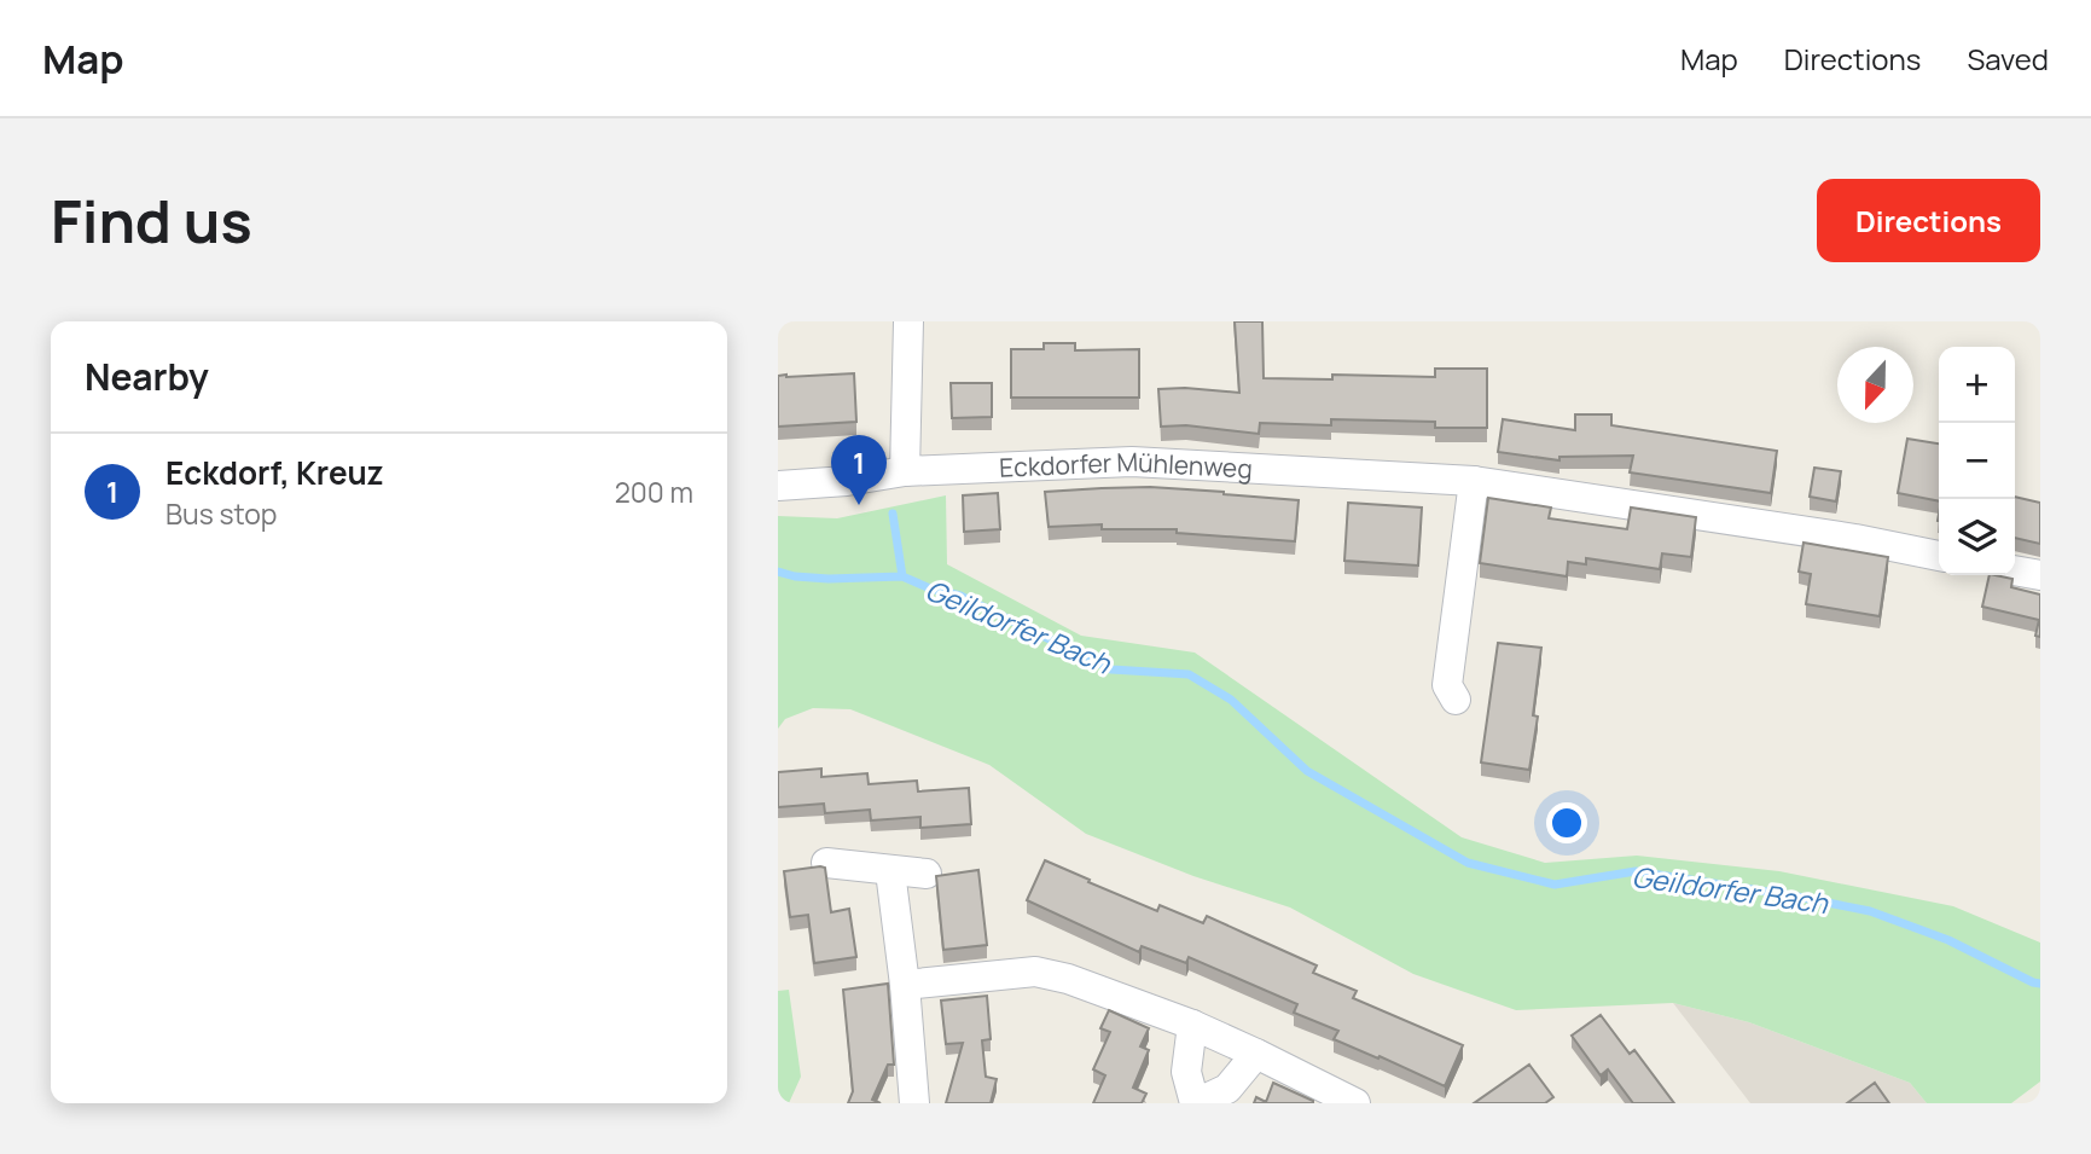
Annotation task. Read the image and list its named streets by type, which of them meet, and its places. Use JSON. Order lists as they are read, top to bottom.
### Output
{
  "streets": {
    "street": ["Eckdorfer Mühlenweg"]
  },
  "water": ["Geildorfer Bach"],
  "north": "bottom",
  "page": {
    "header": "Map",
    "nav": ["Map", "Directions", "Saved"],
    "buttons": "Directions",
    "title": "Find us",
    "heading": "Nearby",
    "map_buttons": ["+", "−"],
    "list": [
      {
        "mark": "1",
        "name": "Eckdorf, Kreuz",
        "note": "Bus stop",
        "value": "200 m"
      }
    ],
    "pins": "1"
  }
}
